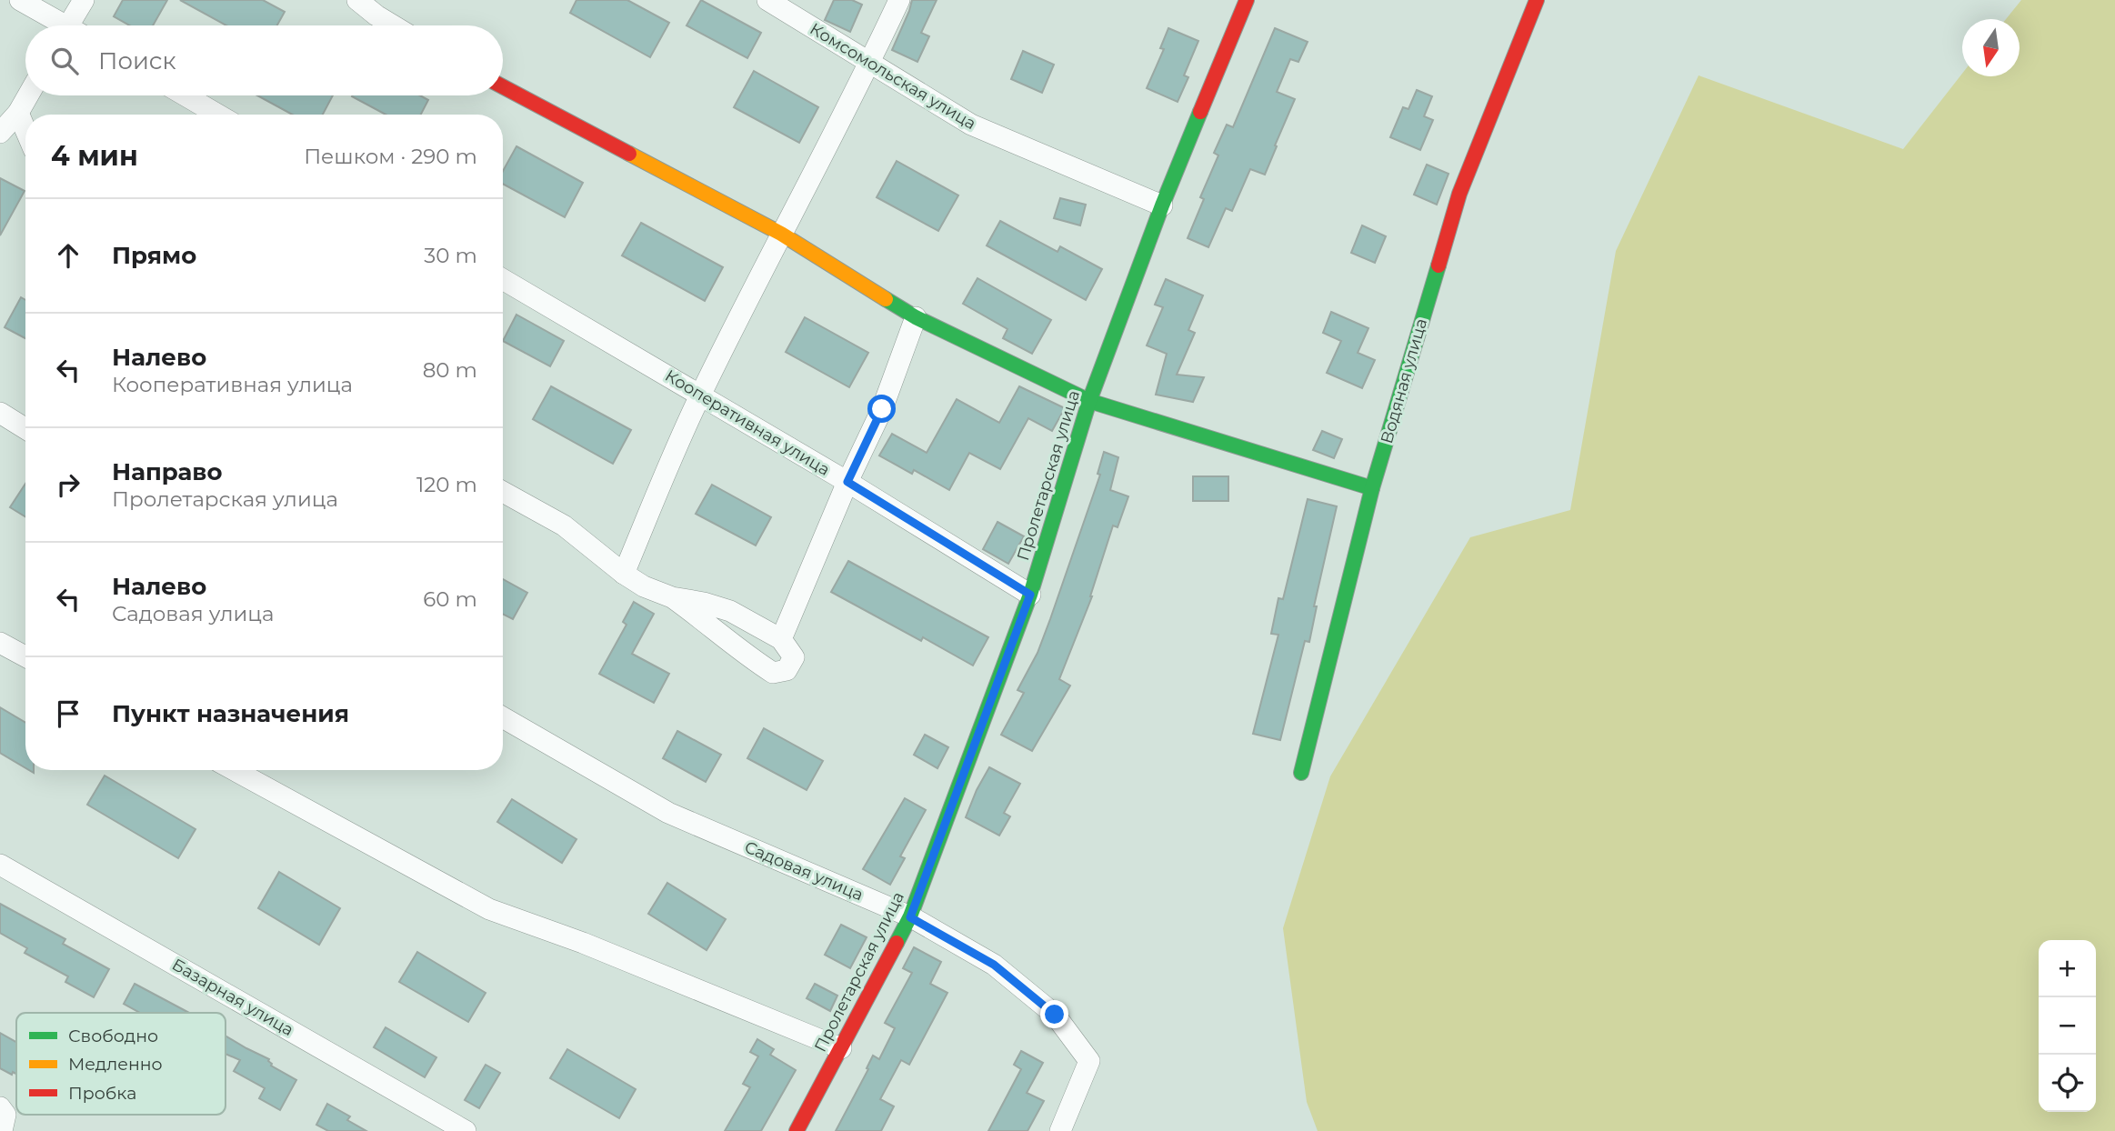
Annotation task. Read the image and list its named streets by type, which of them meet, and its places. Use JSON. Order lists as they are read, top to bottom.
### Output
{
  "streets": {
    "street": [
      "Комсомольская улица",
      "Водяная улица",
      "Кооперативная улица",
      "Пролетарская улица",
      "Садовая улица",
      "Базарная улица"
    ]
  },
  "crossings": [
    ["Комсомольская улица", "Пролетарская улица"],
    ["Кооперативная улица", "Пролетарская улица"],
    ["Пролетарская улица", "Садовая улица"]
  ],
  "legend": ["Свободно", "Медленно", "Пробка"],
  "north": "bottom",
  "page": {
    "search": "Поиск",
    "heading": ["4 мин", "Пешком · 290 m"],
    "list": [
      ["Прямо", "30 m"],
      ["Налево", "Кооперативная улица", "80 m"],
      ["Направо", "Пролетарская улица", "120 m"],
      ["Налево", "Садовая улица", "60 m"],
      "Пункт назначения"
    ],
    "map_buttons": ["+", "−"]
  }
}
